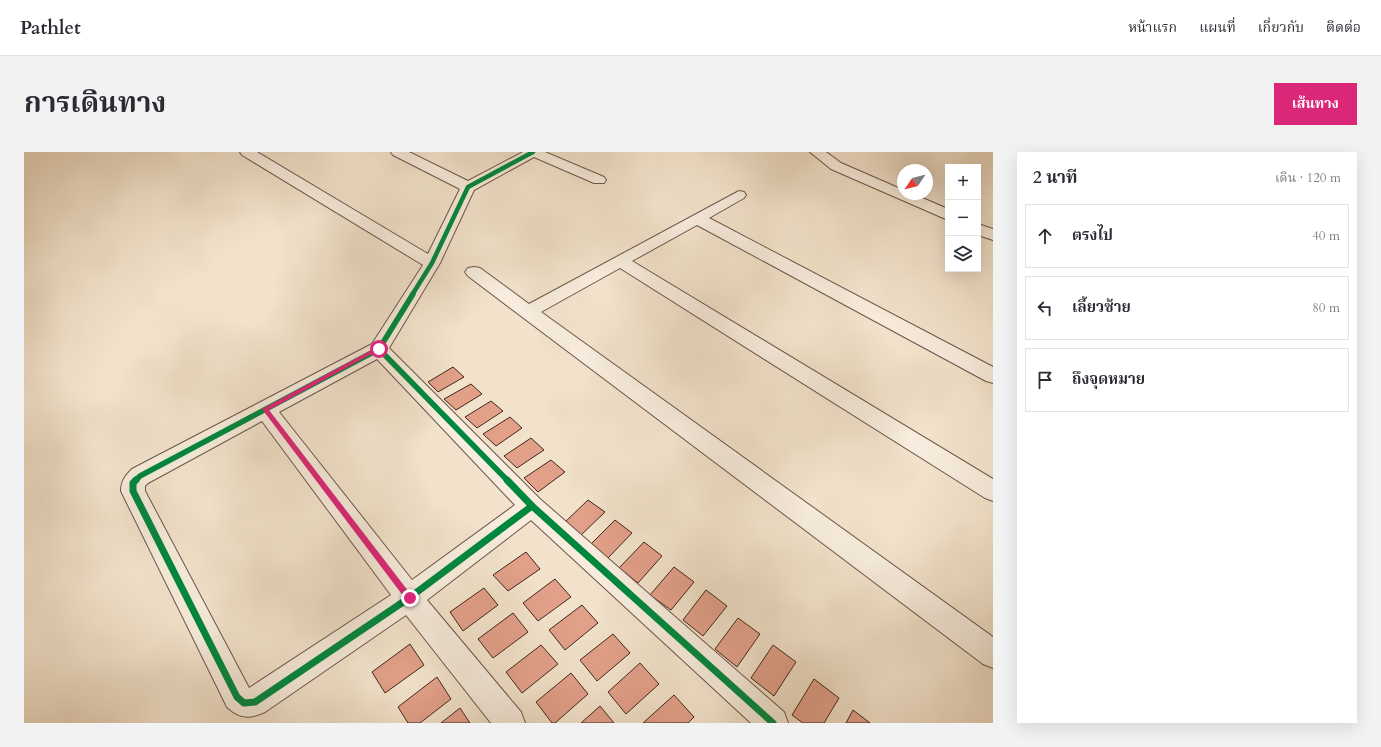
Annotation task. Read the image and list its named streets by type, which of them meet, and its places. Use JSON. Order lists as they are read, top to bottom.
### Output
{
  "north": "bottom left",
  "page": {
    "header": "Pathlet",
    "nav": [
      "หน้าแรก",
      "แผนที่",
      "เกี่ยวกับ",
      "ติดต่อ"
    ],
    "title": "การเดินทาง",
    "buttons": "เส้นทาง",
    "heading": ["2 นาที", "เดิน · 120 m"],
    "map_buttons": ["+", "−"],
    "list": [
      ["ตรงไป", "40 m"],
      ["เลี้ยวซ้าย", "80 m"],
      "ถึงจุดหมาย"
    ]
  }
}
